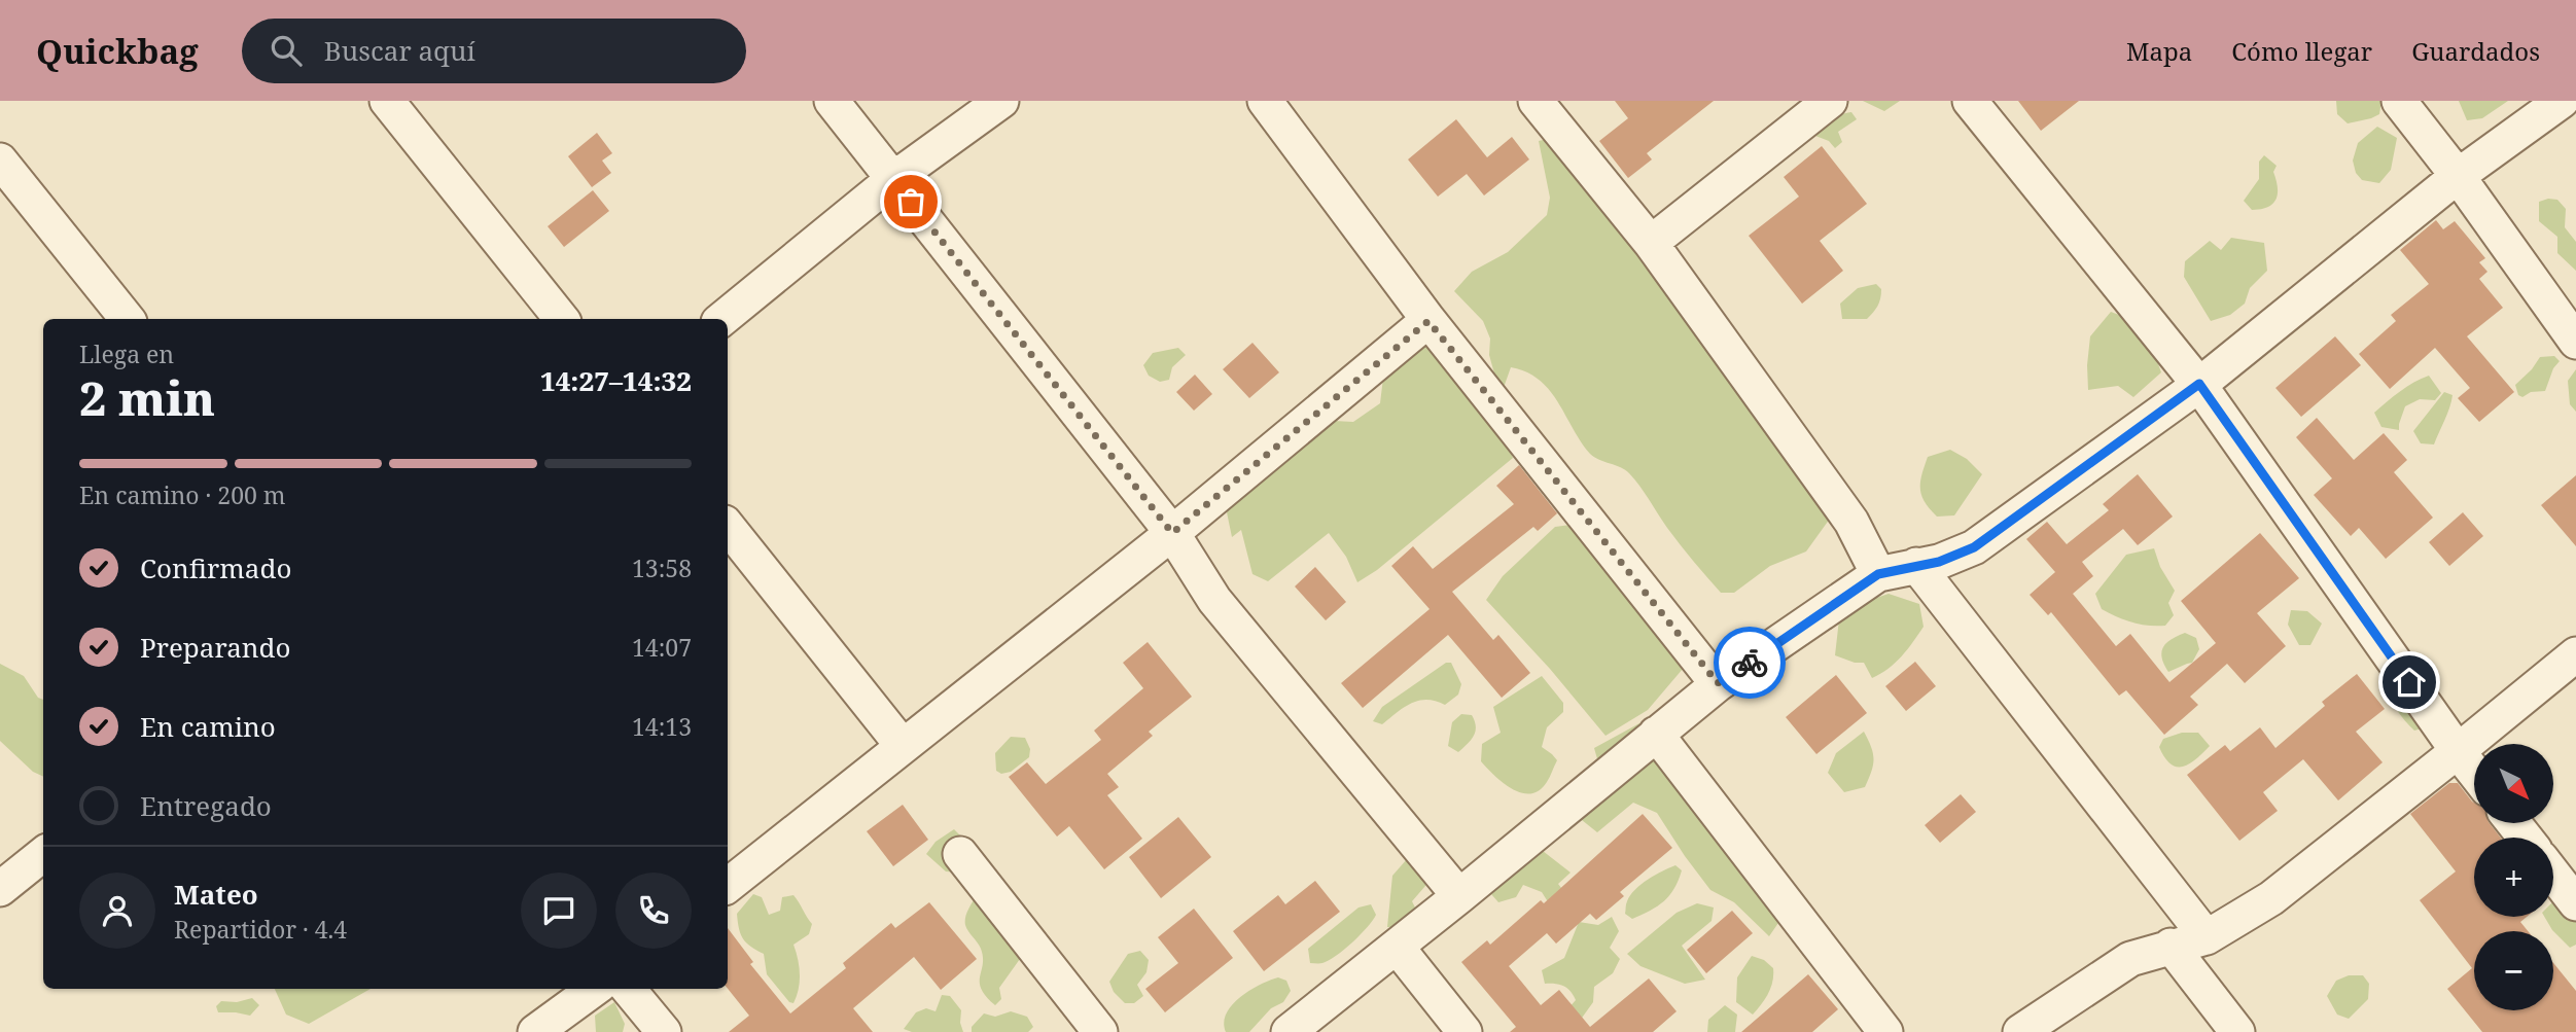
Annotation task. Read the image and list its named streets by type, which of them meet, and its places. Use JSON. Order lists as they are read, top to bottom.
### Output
{
  "north": "bottom right",
  "page": {
    "header": "Quickbag",
    "search": "Buscar aquí",
    "nav": ["Mapa", "Cómo llegar", "Guardados"],
    "heading": ["2 min", "Llega en", "14:27–14:32"],
    "panel": ["Mateo", "Repartidor · 4.4"],
    "bar": "En camino · 200 m",
    "list": [
      ["Confirmado", "13:58"],
      ["Preparando", "14:07"],
      ["En camino", "14:13"],
      "Entregado"
    ],
    "map_buttons": ["+", "−"]
  }
}
